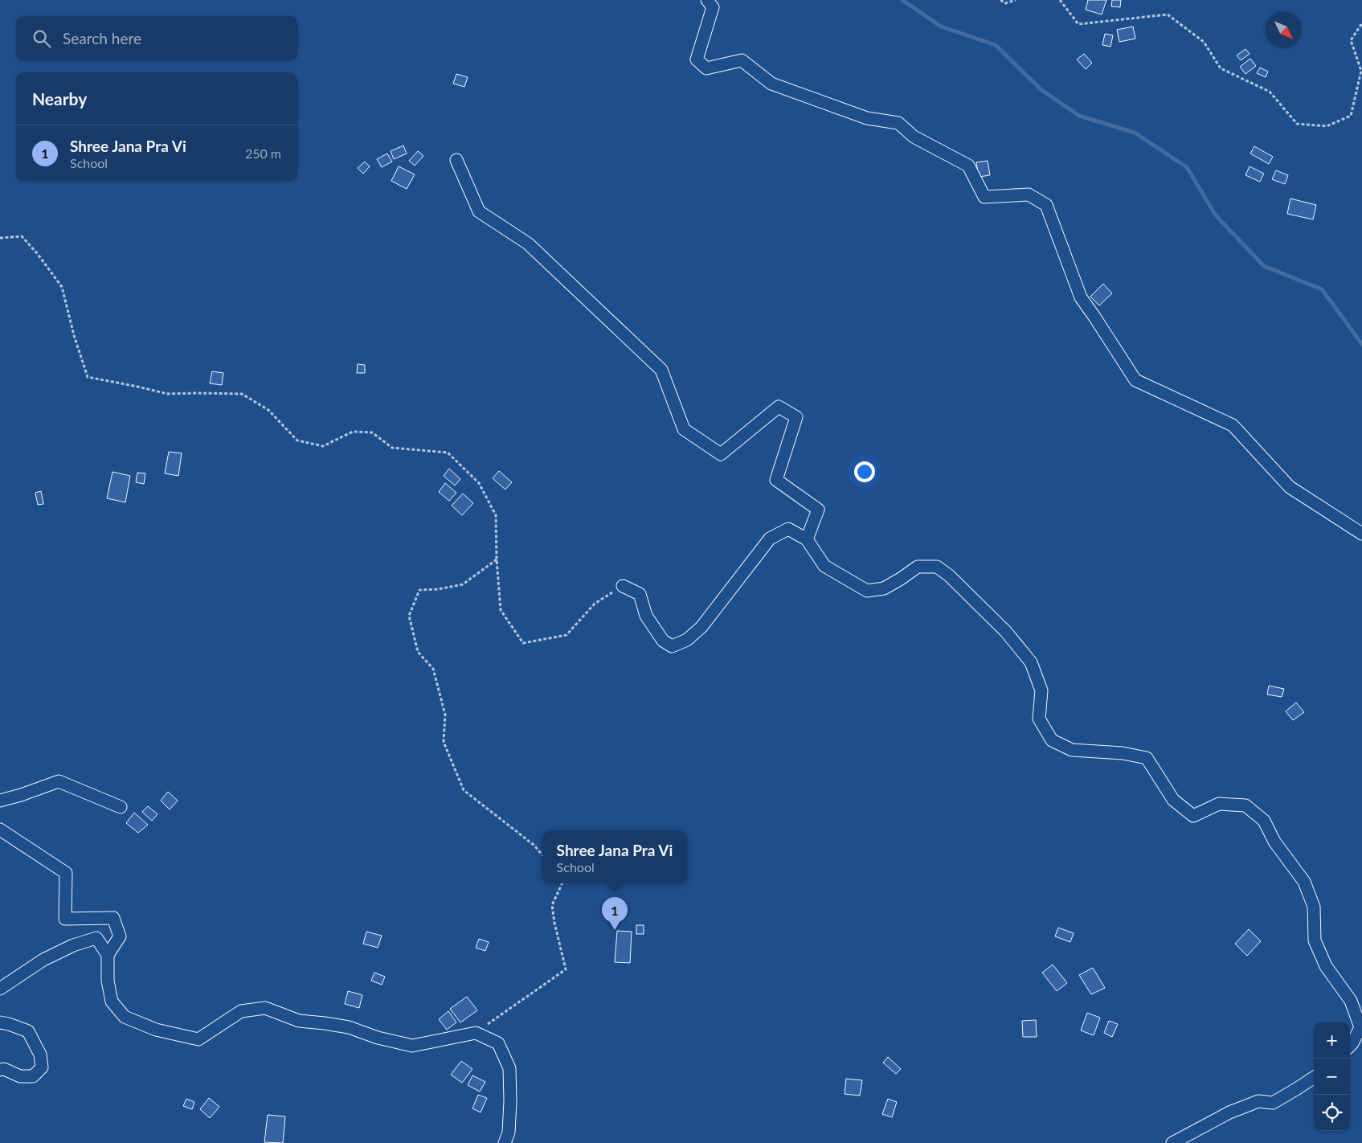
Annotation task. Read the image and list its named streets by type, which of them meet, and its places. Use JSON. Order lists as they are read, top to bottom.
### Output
{
  "north": "bottom right",
  "page": {
    "search": "Search here",
    "heading": "Nearby",
    "list": [
      {
        "mark": "1",
        "name": "Shree Jana Pra Vi",
        "note": "School",
        "value": "250 m"
      }
    ],
    "popup": ["Shree Jana Pra Vi", "School"],
    "pins": "1",
    "map_buttons": ["+", "−"]
  }
}
